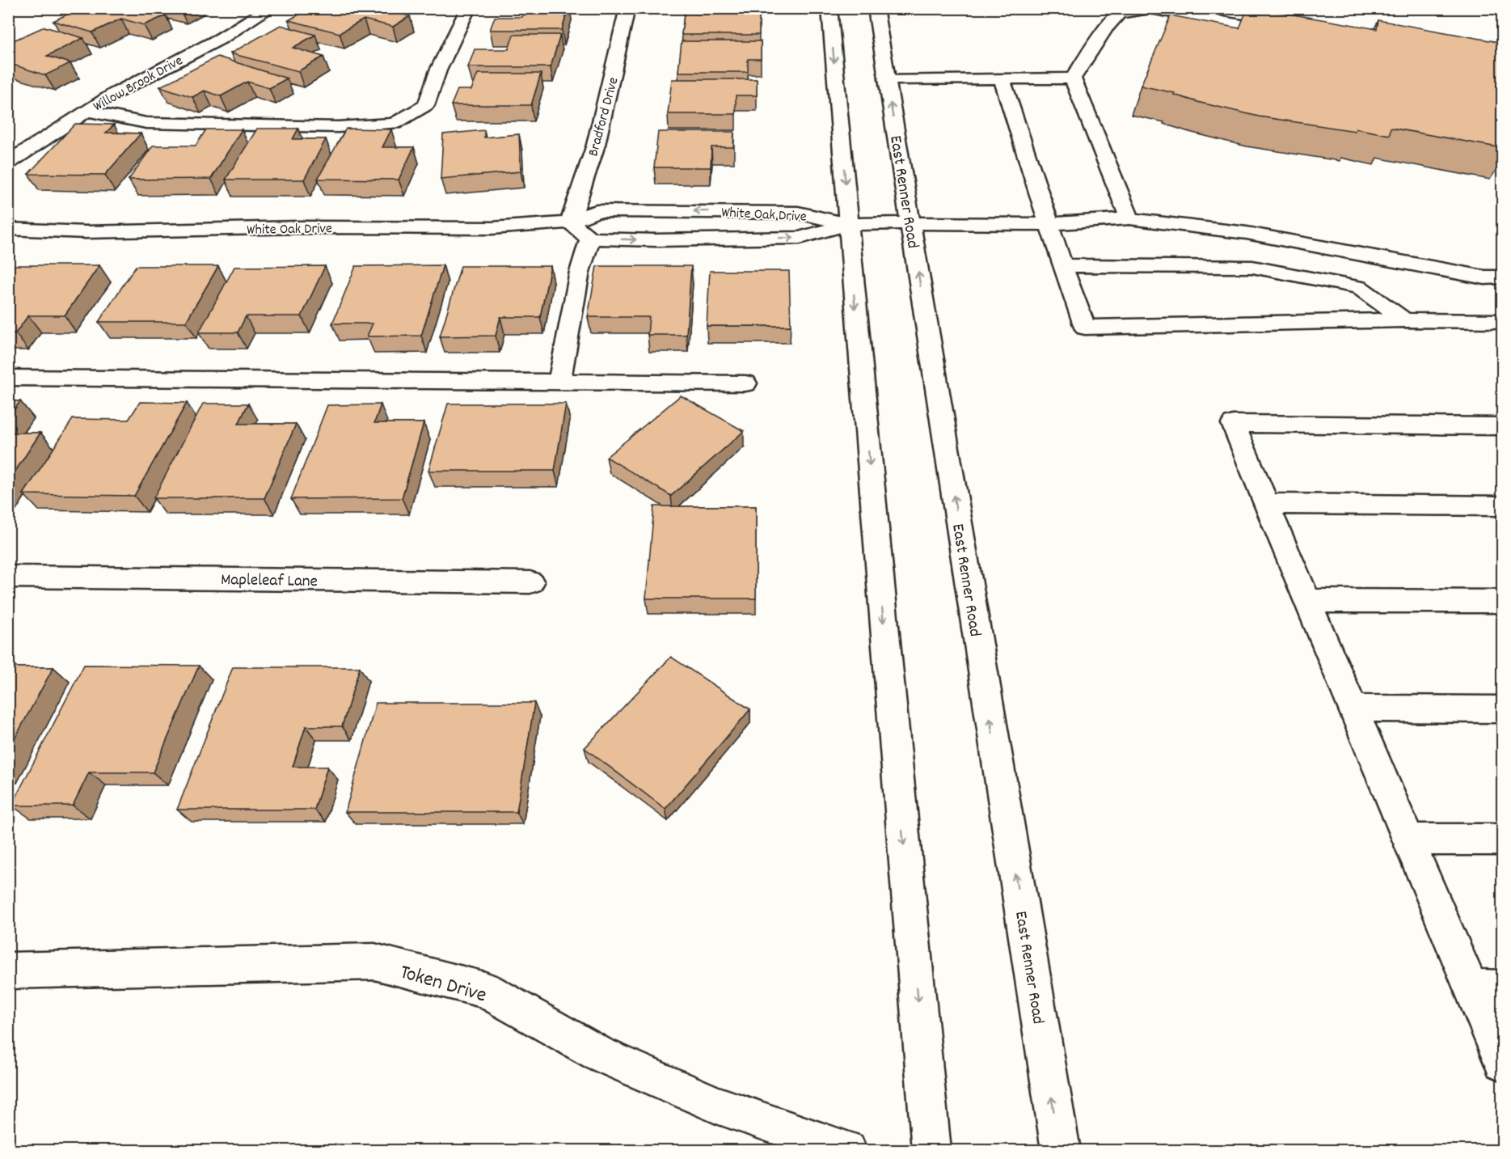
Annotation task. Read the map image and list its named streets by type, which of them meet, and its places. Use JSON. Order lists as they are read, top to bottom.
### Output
{
  "streets": {
    "street": [
      "Willow Brook Drive",
      "Bradford Drive",
      "East Renner Road",
      "White Oak Drive",
      "Mapleleaf Lane",
      "Token Drive"
    ]
  },
  "crossings": [
    ["Bradford Drive", "White Oak Drive"]
  ]
}
